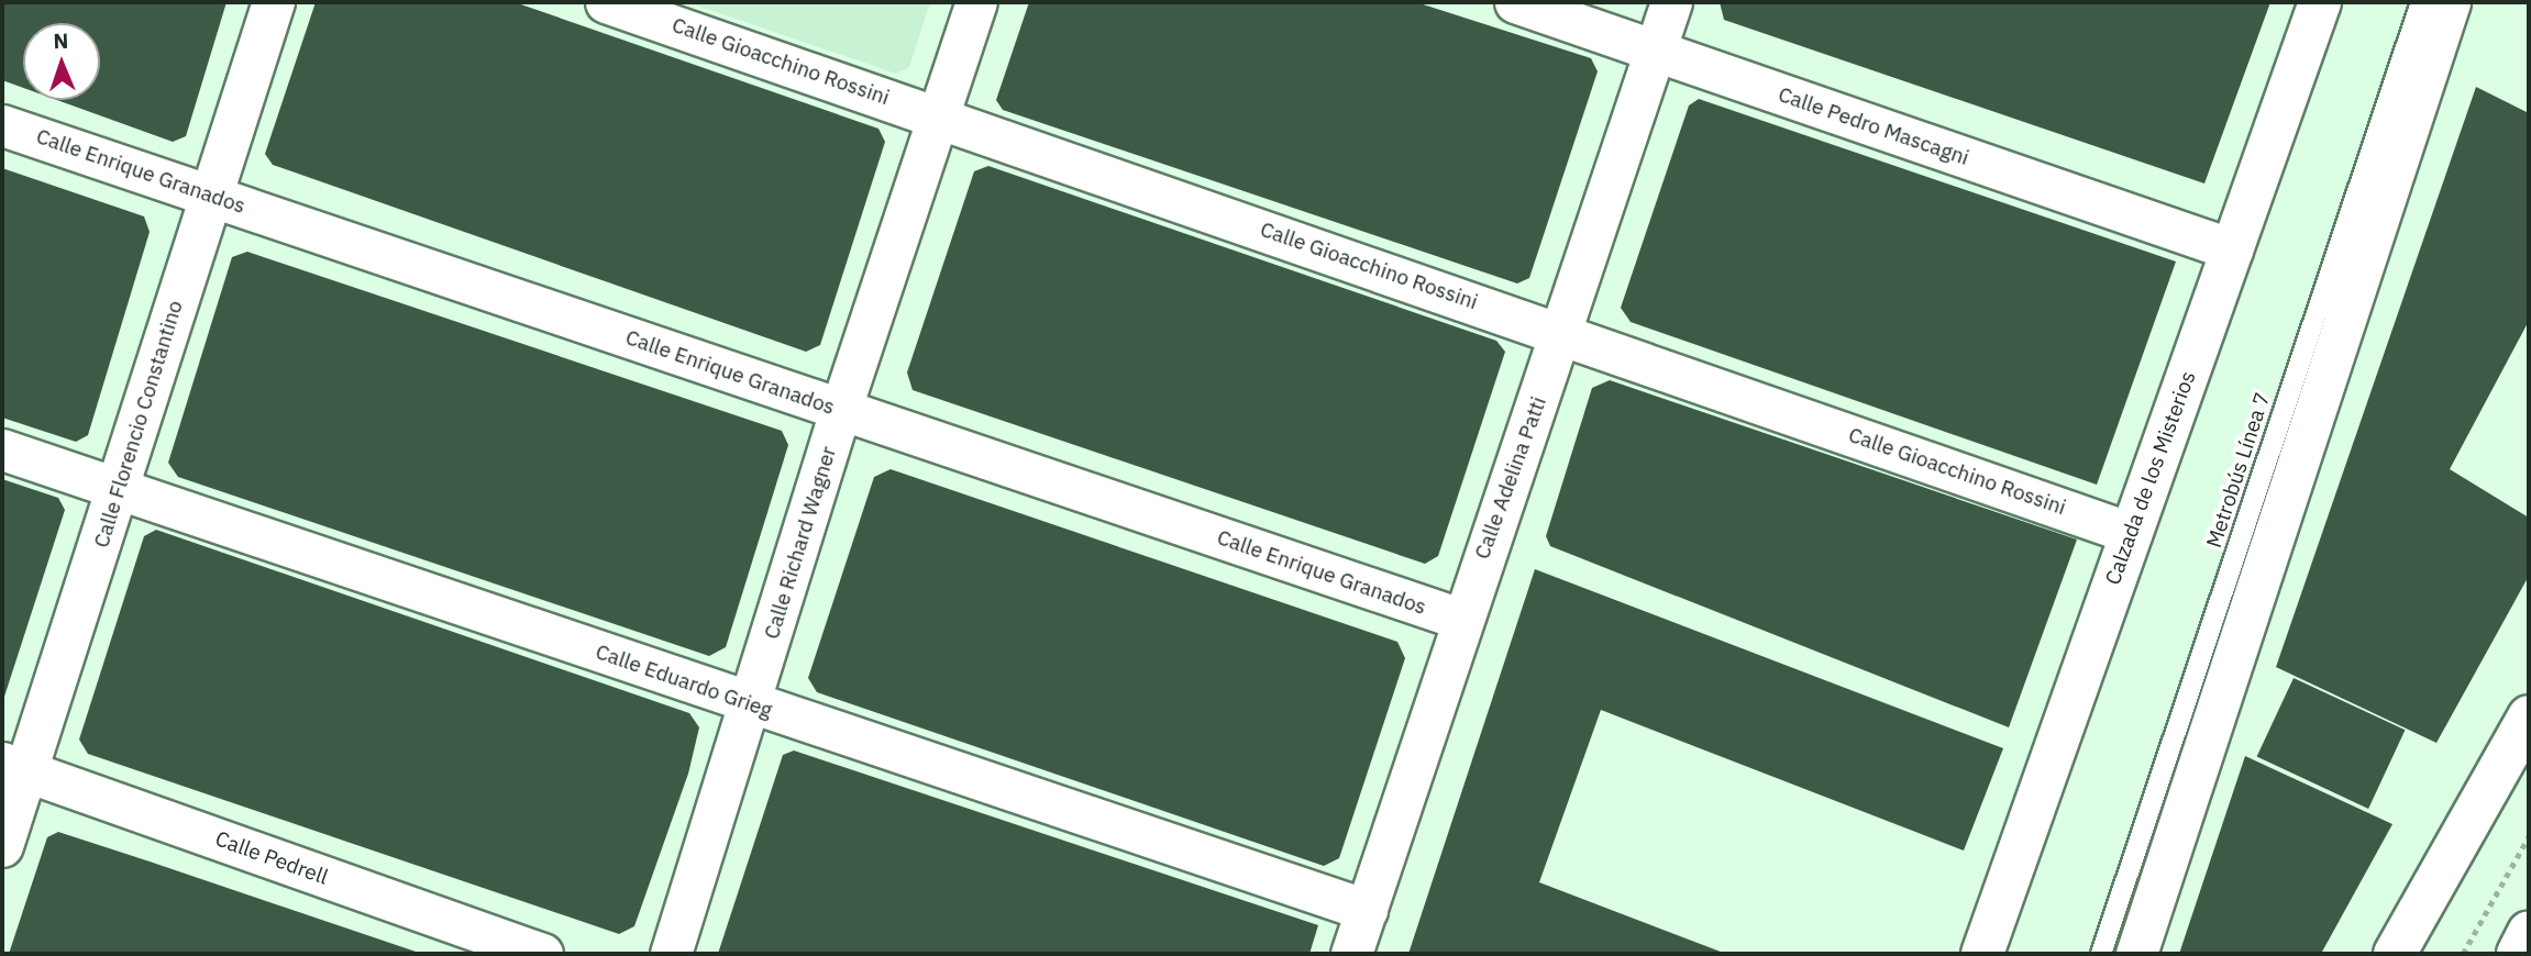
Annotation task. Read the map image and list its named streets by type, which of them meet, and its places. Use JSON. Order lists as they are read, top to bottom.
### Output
{
  "streets": {
    "main road": ["Calle Florencio Constantino", "Calzada de los Misterios"],
    "street": [
      "Calle Gioacchino Rossini",
      "Calle Pedro Mascagni",
      "Calle Enrique Granados",
      "Calle Adelina Patti",
      "Calle Richard Wagner",
      "Calle Eduardo Grieg",
      "Calle Pedrell"
    ],
    "lane": ["Metrobús Línea 7"]
  },
  "crossings": [
    ["Calle Gioacchino Rossini", "Calle Adelina Patti"],
    ["Calle Gioacchino Rossini", "Calzada de los Misterios"],
    ["Calle Gioacchino Rossini", "Calle Richard Wagner"],
    ["Calle Pedro Mascagni", "Calle Adelina Patti"],
    ["Calle Pedro Mascagni", "Calzada de los Misterios"],
    ["Calle Enrique Granados", "Calle Florencio Constantino"],
    ["Calle Enrique Granados", "Calle Adelina Patti"],
    ["Calle Enrique Granados", "Calle Richard Wagner"],
    ["Calle Florencio Constantino", "Calle Eduardo Grieg"],
    ["Calle Florencio Constantino", "Calle Pedrell"],
    ["Calle Adelina Patti", "Calle Eduardo Grieg"],
    ["Calle Richard Wagner", "Calle Eduardo Grieg"]
  ],
  "north": "top"
}
